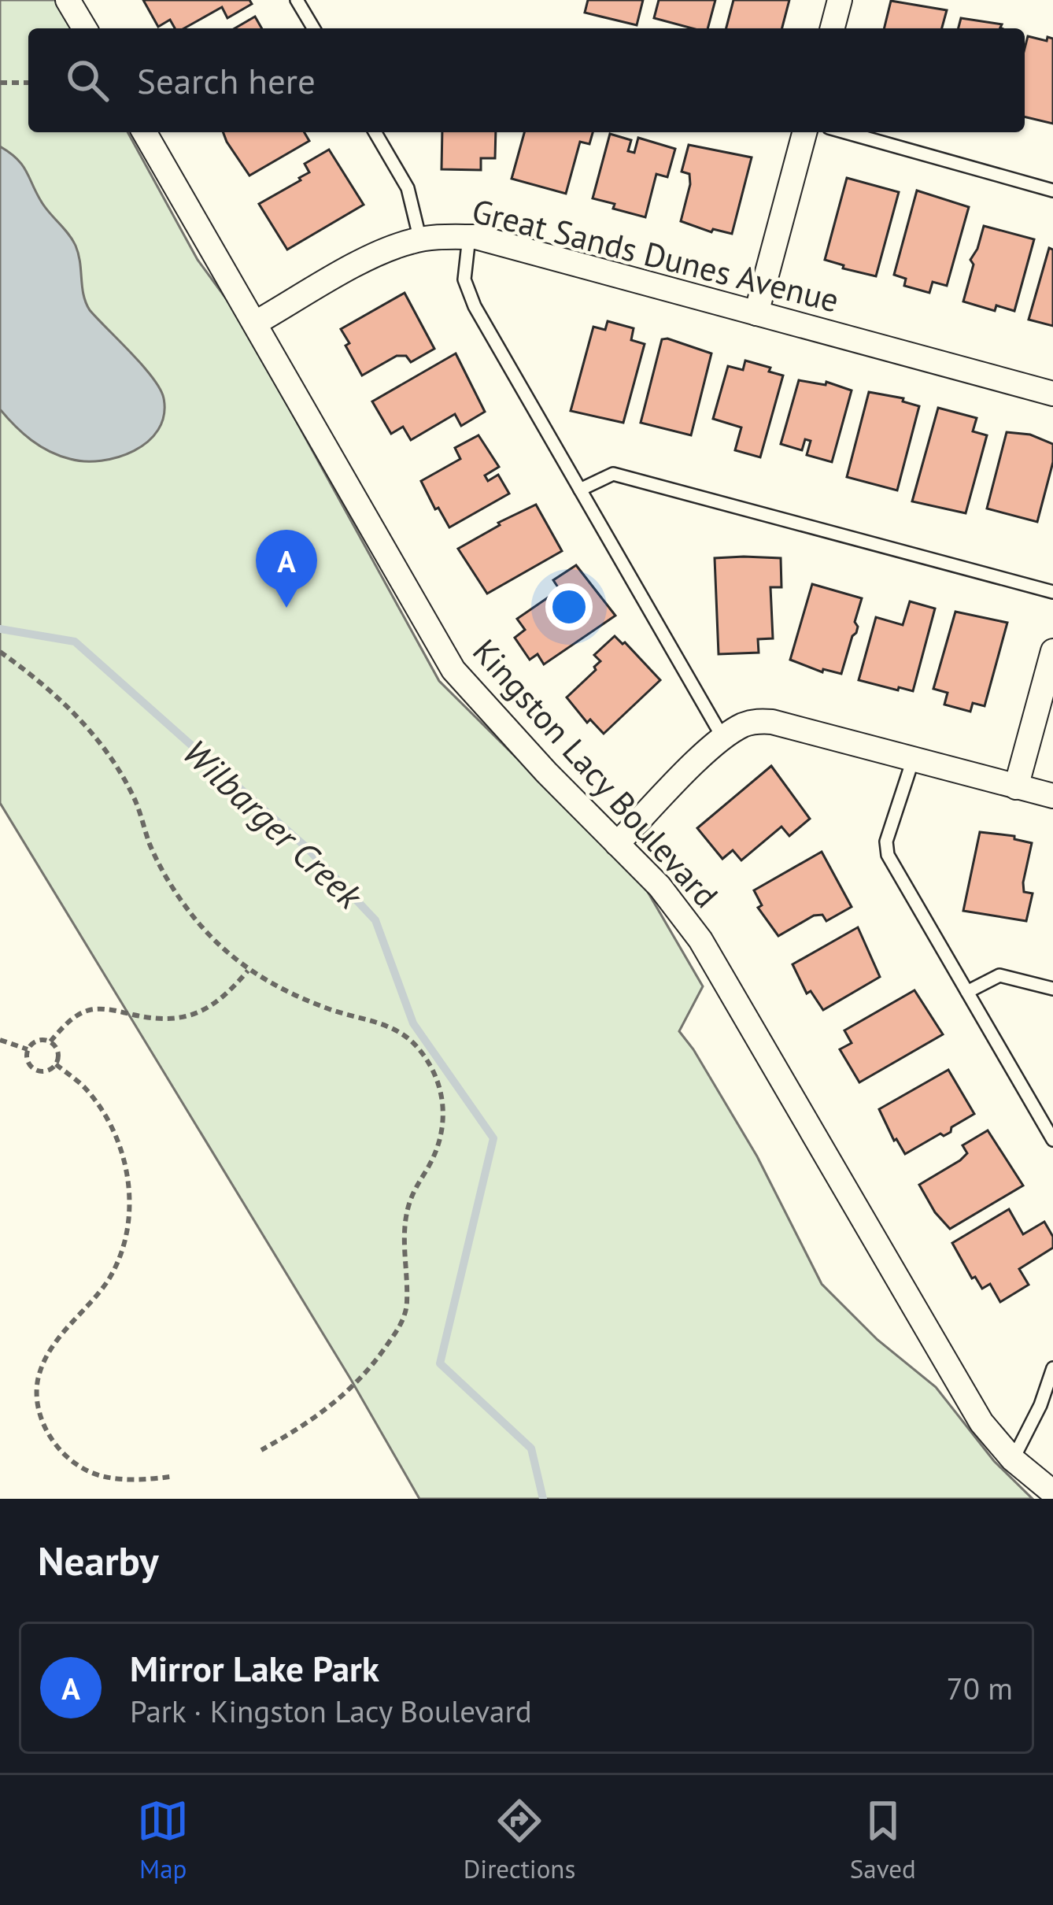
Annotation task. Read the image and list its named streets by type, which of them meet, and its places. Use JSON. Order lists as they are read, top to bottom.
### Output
{
  "streets": {
    "street": ["Great Sands Dunes Avenue", "Kingston Lacy Boulevard"]
  },
  "crossings": [
    ["Great Sands Dunes Avenue", "Kingston Lacy Boulevard"]
  ],
  "water": ["Wilbarger Creek"],
  "page": {
    "search": "Search here",
    "pins": "A",
    "heading": "Nearby",
    "list": [
      {
        "mark": "A",
        "name": "Mirror Lake Park",
        "note": "Park · Kingston Lacy Boulevard",
        "value": "70 m"
      }
    ],
    "nav": ["Map", "Directions", "Saved"]
  }
}
